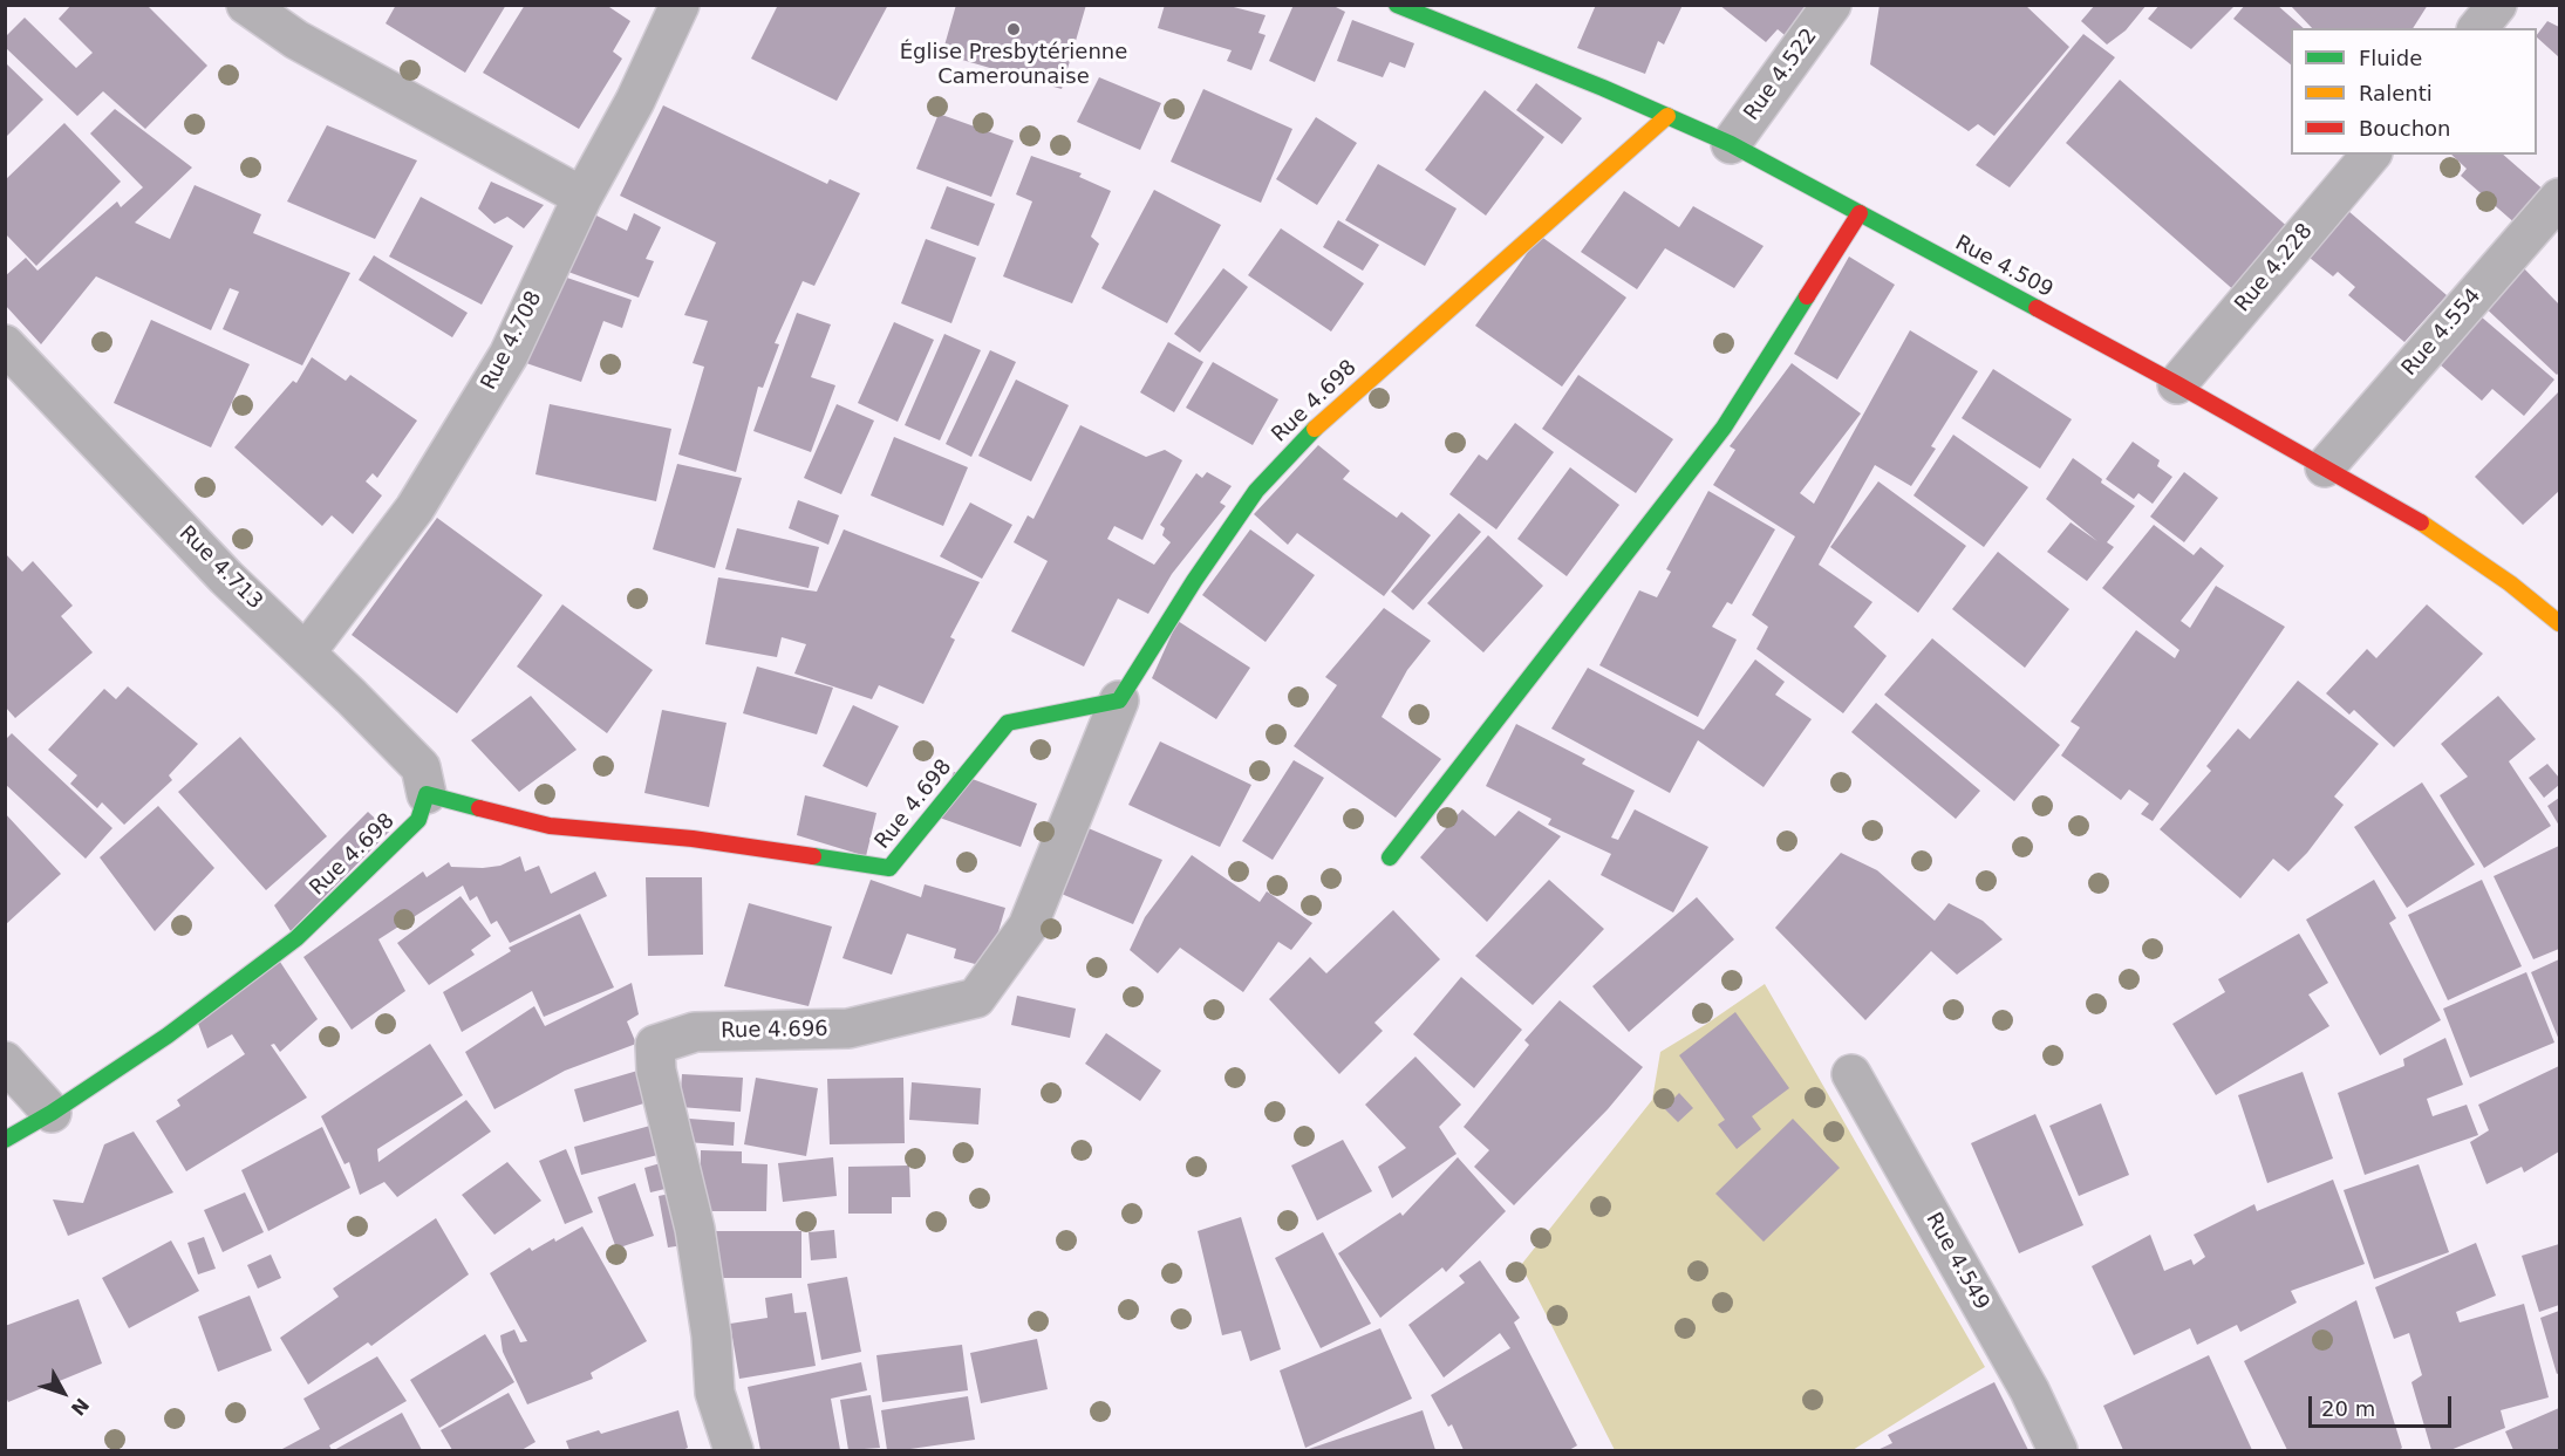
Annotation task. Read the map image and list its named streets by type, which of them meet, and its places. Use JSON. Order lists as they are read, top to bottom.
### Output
{
  "streets": {
    "street": [
      "Rue 4.522",
      "Rue 4.509",
      "Rue 4.228",
      "Rue 4.554",
      "Rue 4.708",
      "Rue 4.698",
      "Rue 4.713",
      "Rue 4.696",
      "Rue 4.549"
    ]
  },
  "crossings": [
    ["Rue 4.522", "Rue 4.509"],
    ["Rue 4.509", "Rue 4.228"],
    ["Rue 4.509", "Rue 4.554"],
    ["Rue 4.509", "Rue 4.698"],
    ["Rue 4.708", "Rue 4.713"],
    ["Rue 4.698", "Rue 4.713"],
    ["Rue 4.698", "Rue 4.696"]
  ],
  "places": ["Église Presbytérienne Camerounaise"],
  "legend": ["Fluide", "Ralenti", "Bouchon"],
  "scale_bar": "20 m",
  "north": "bottom right"
}
